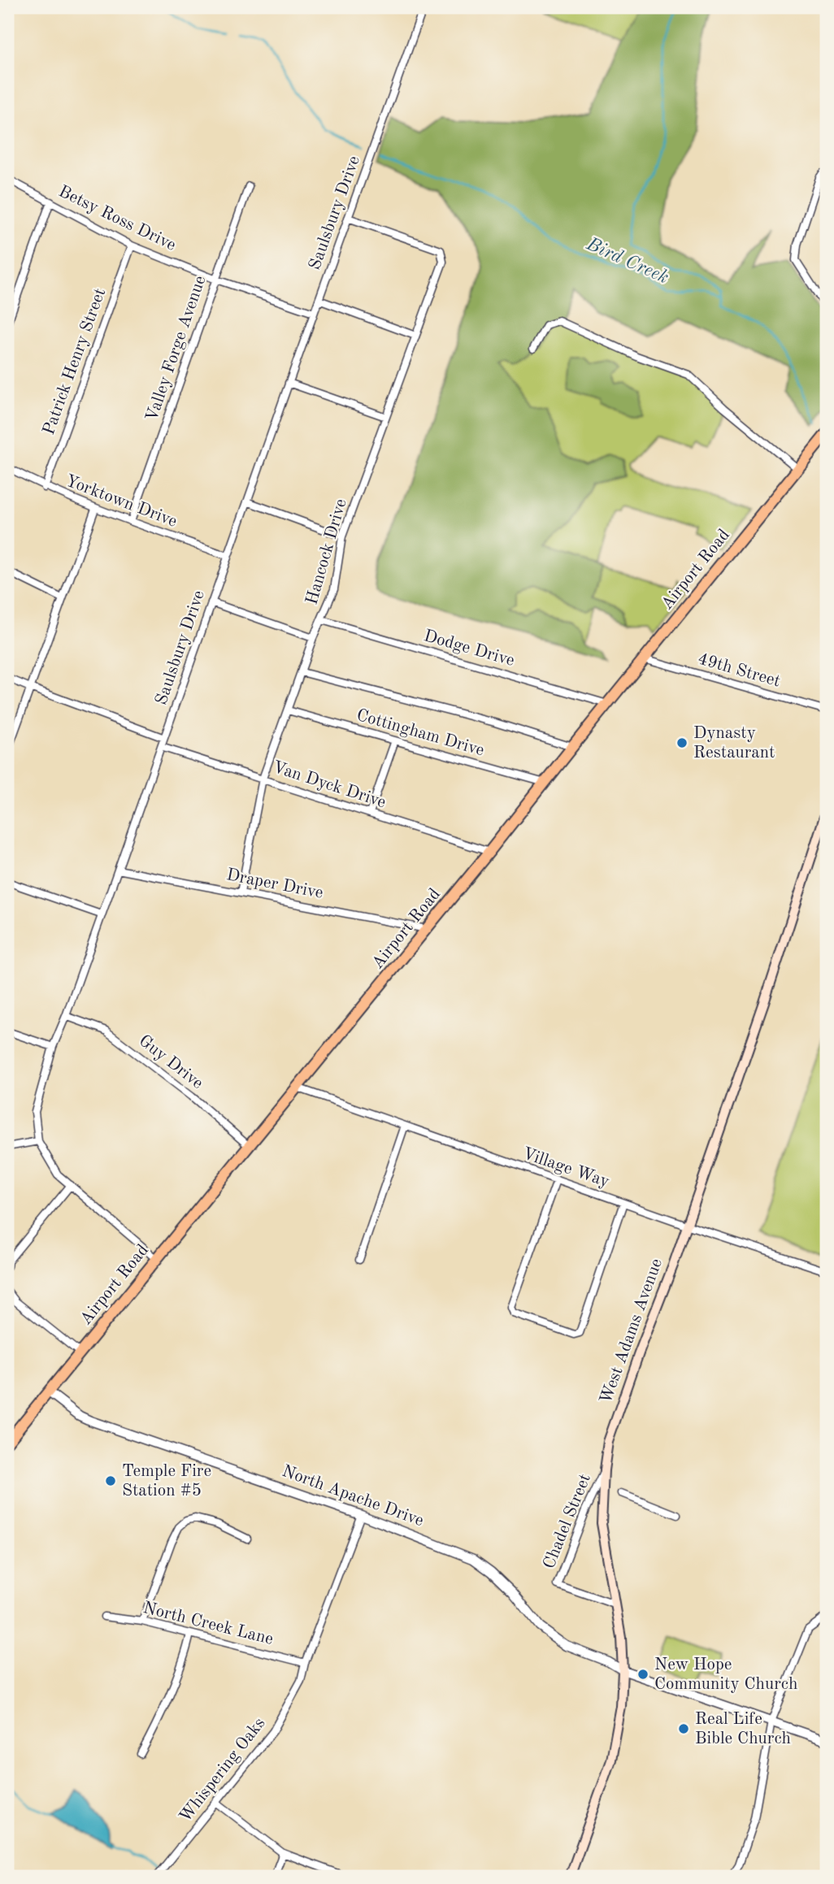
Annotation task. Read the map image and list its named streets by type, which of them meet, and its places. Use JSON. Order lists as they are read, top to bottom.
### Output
{
  "streets": {
    "main road": ["Airport Road", "West Adams Avenue"],
    "street": [
      "Saulsbury Drive",
      "Betsy Ross Drive",
      "Valley Forge Avenue",
      "Patrick Henry Street",
      "Yorktown Drive",
      "Hancock Drive",
      "Dodge Drive",
      "49th Street",
      "Cottingham Drive",
      "Van Dyck Drive",
      "Draper Drive",
      "Guy Drive",
      "Village Way",
      "North Apache Drive",
      "Chadel Street",
      "North Creek Lane",
      "Whispering Oaks"
    ]
  },
  "crossings": [
    ["Saulsbury Drive", "Betsy Ross Drive"],
    ["Saulsbury Drive", "Yorktown Drive"],
    ["Saulsbury Drive", "Hancock Drive"],
    ["Saulsbury Drive", "Airport Road"],
    ["Saulsbury Drive", "Van Dyck Drive"],
    ["Saulsbury Drive", "Draper Drive"],
    ["Saulsbury Drive", "Guy Drive"],
    ["Betsy Ross Drive", "Valley Forge Avenue"],
    ["Betsy Ross Drive", "Patrick Henry Street"],
    ["Valley Forge Avenue", "Yorktown Drive"],
    ["Patrick Henry Street", "Yorktown Drive"],
    ["Hancock Drive", "Dodge Drive"],
    ["Hancock Drive", "Cottingham Drive"],
    ["Hancock Drive", "Van Dyck Drive"],
    ["Hancock Drive", "Draper Drive"],
    ["Airport Road", "Dodge Drive"],
    ["Airport Road", "49th Street"],
    ["Airport Road", "Cottingham Drive"],
    ["Airport Road", "Van Dyck Drive"],
    ["Airport Road", "Draper Drive"],
    ["Airport Road", "Guy Drive"],
    ["Airport Road", "Village Way"],
    ["Airport Road", "North Apache Drive"],
    ["Village Way", "West Adams Avenue"],
    ["West Adams Avenue", "North Apache Drive"],
    ["West Adams Avenue", "Chadel Street"],
    ["North Apache Drive", "Whispering Oaks"],
    ["North Creek Lane", "Whispering Oaks"]
  ],
  "water": ["Bird Creek"],
  "places": [
    "Dynasty Restaurant",
    "Temple Fire Station #5",
    "New Hope Community Church",
    "Real Life Bible Church"
  ]
}
